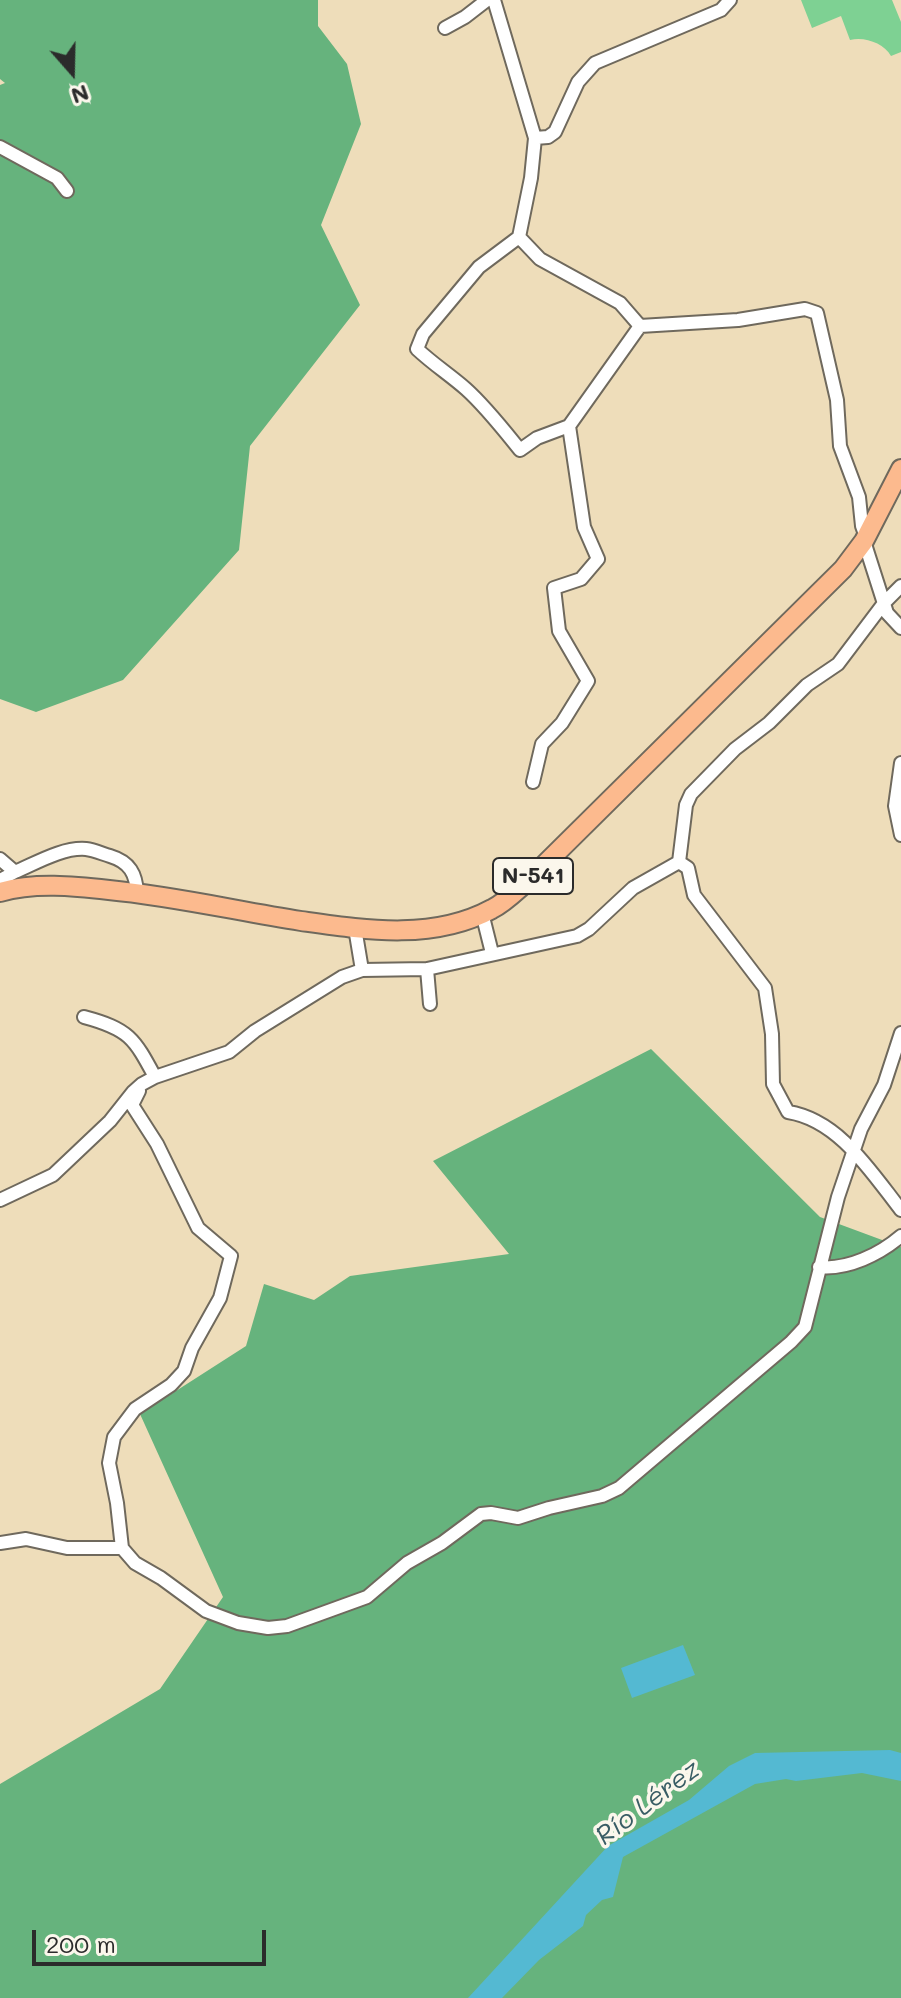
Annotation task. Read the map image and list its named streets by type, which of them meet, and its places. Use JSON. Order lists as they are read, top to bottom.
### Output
{
  "streets": {
    "highway": ["N-541"]
  },
  "water": ["Río Lérez"],
  "scale_bar": "200 m",
  "north": "bottom"
}
